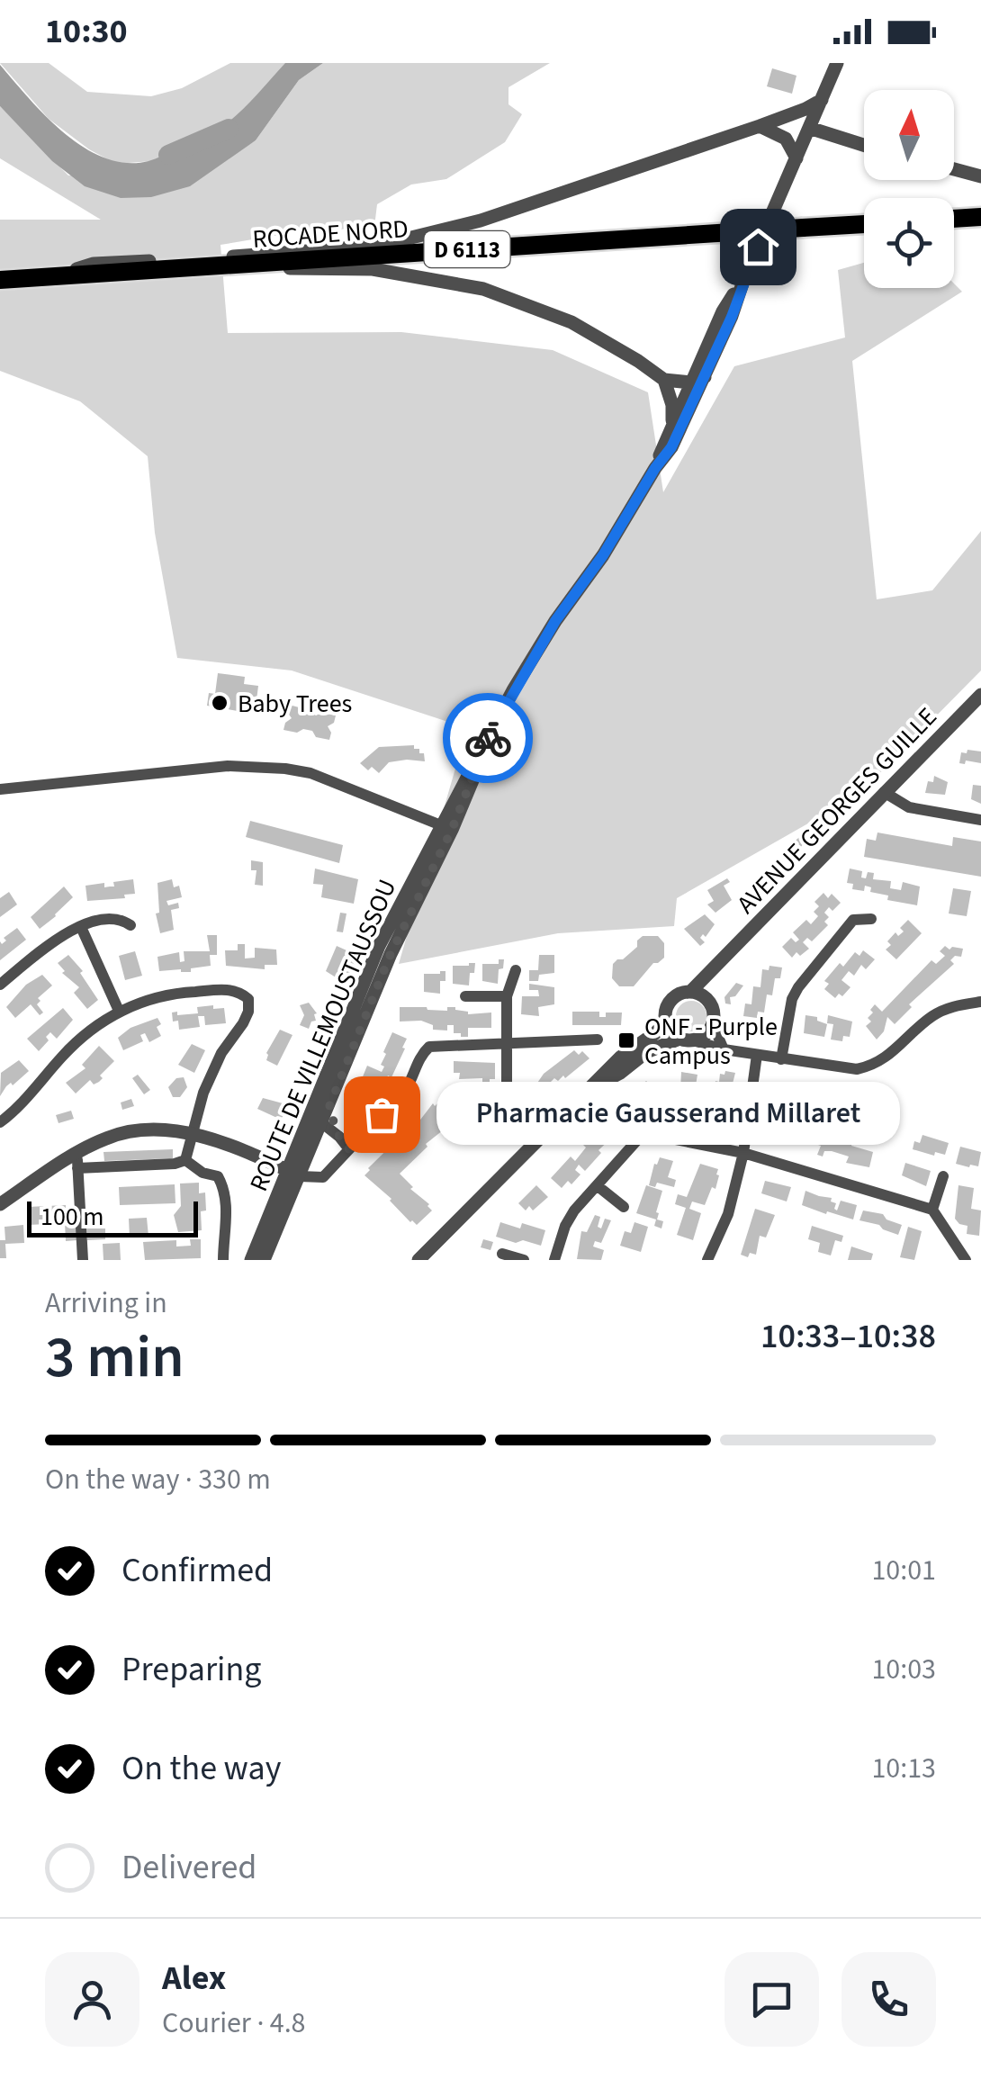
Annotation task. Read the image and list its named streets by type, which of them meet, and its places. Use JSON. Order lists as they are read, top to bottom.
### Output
{
  "streets": {
    "main road": ["ROCADE NORD", "D 6113"],
    "street": ["AVENUE GEORGES GUILLE", "ROUTE DE VILLEMOUSTAUSSOU"]
  },
  "places": {
    "other": ["Baby Trees", "Pharmacie Gausserand Millaret"],
    "transit": ["ONF - Purple Campus"]
  },
  "scale_bar": "100 m",
  "north": "top",
  "page": {
    "status": "10:30",
    "bubble": "Pharmacie Gausserand Millaret",
    "scale": "100 m",
    "heading": ["3 min", "Arriving in", "10:33–10:38"],
    "panel": ["Alex", "Courier · 4.8"],
    "bar": "On the way · 330 m",
    "list": [
      ["Confirmed", "10:01"],
      ["Preparing", "10:03"],
      ["On the way", "10:13"],
      "Delivered"
    ]
  }
}
